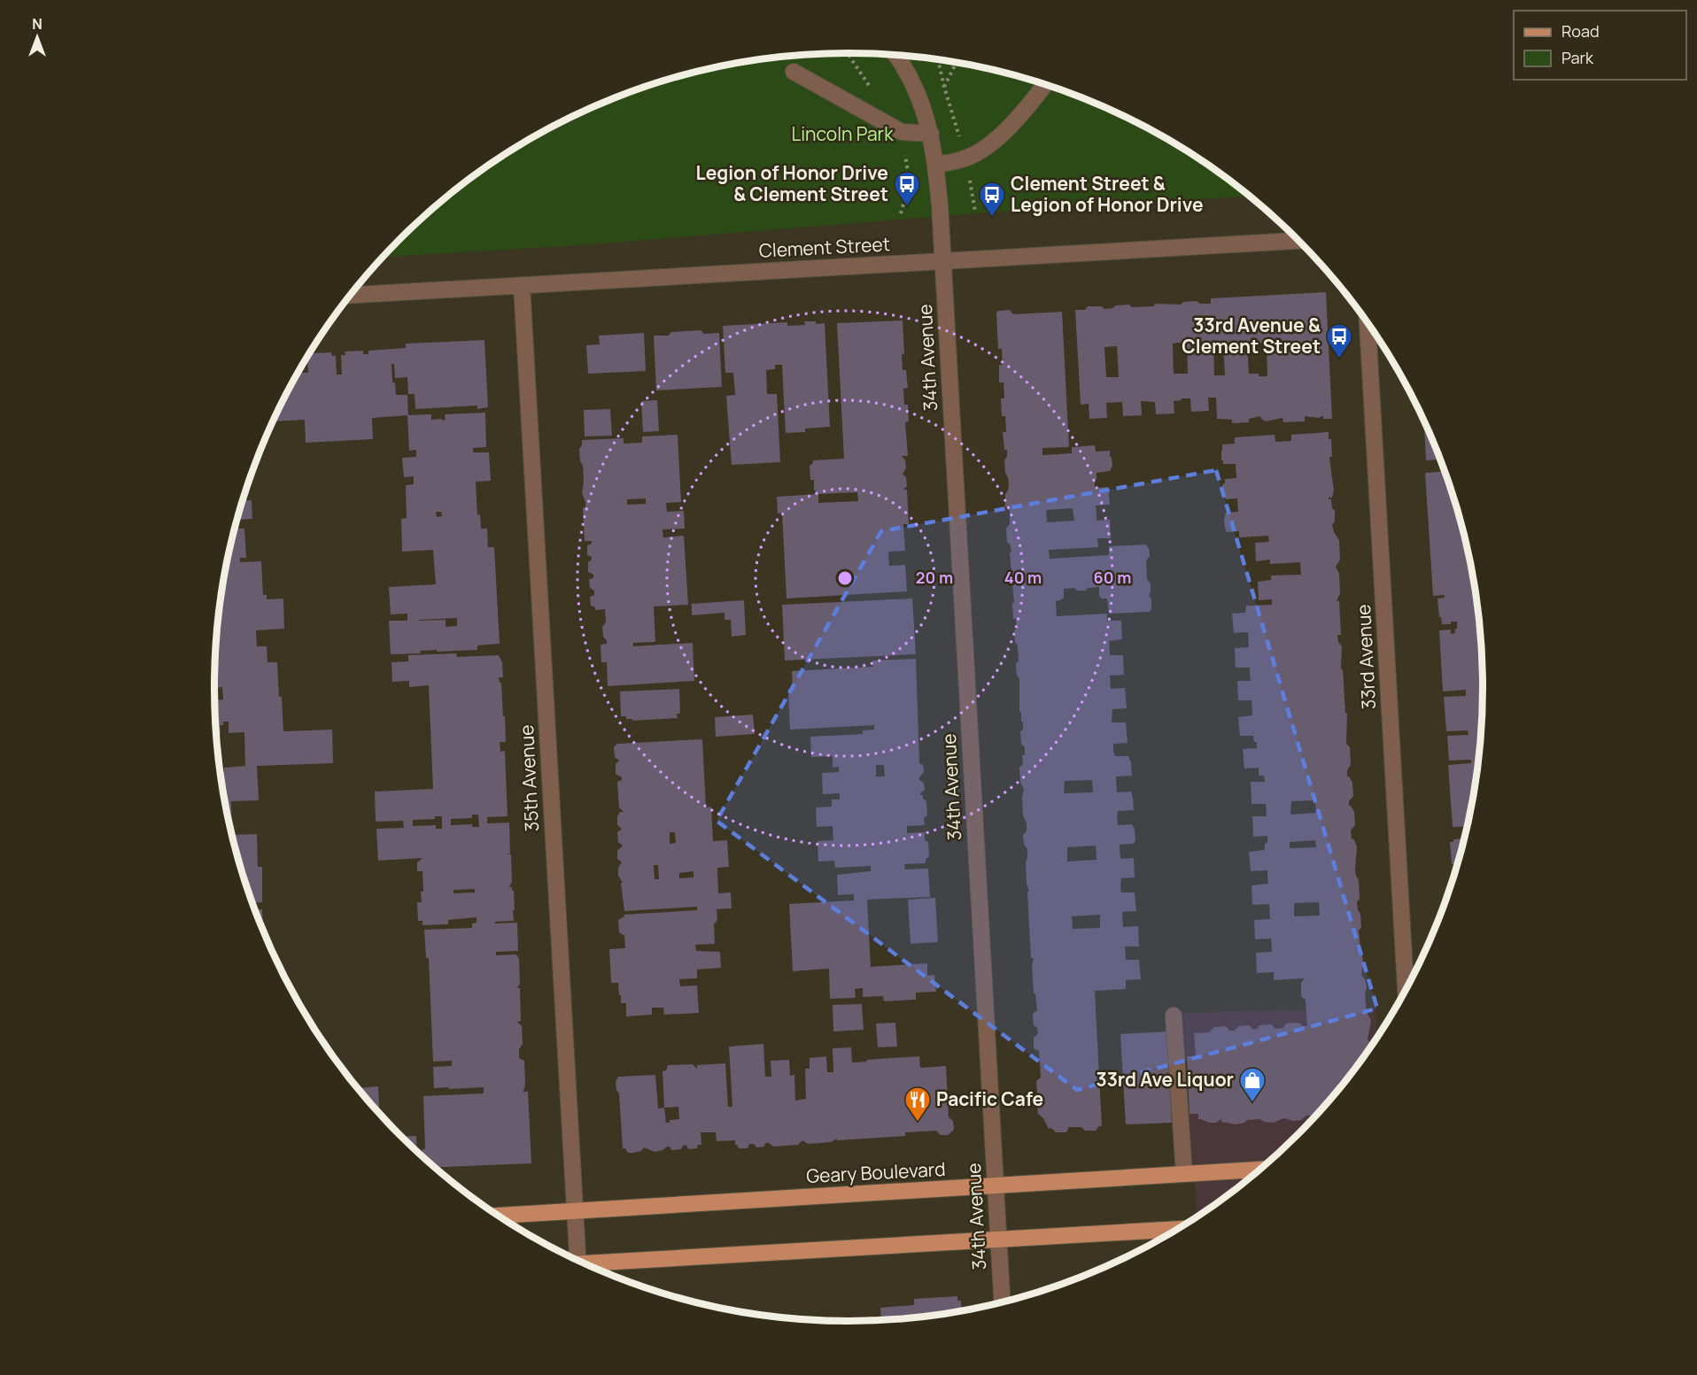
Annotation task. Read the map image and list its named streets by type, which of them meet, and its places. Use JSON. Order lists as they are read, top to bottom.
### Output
{
  "streets": {
    "main road": ["Geary Boulevard"],
    "street": [
      "Clement Street",
      "34th Avenue",
      "33rd Avenue",
      "35th Avenue"
    ]
  },
  "crossings": [
    ["Clement Street", "34th Avenue"],
    ["Clement Street", "35th Avenue"],
    ["34th Avenue", "Geary Boulevard"],
    ["35th Avenue", "Geary Boulevard"]
  ],
  "parks": ["Lincoln Park"],
  "places": {
    "bus stop": ["Legion of Honor Drive & Clement Street", "Clement Street & Legion of Honor Drive", "33rd Avenue & Clement Street"],
    "shop": ["33rd Ave Liquor"],
    "restaurant": ["Pacific Cafe"]
  },
  "legend": ["Road", "Park"],
  "north": "top",
  "rings": ["20 m", "40 m", "60 m"]
}
